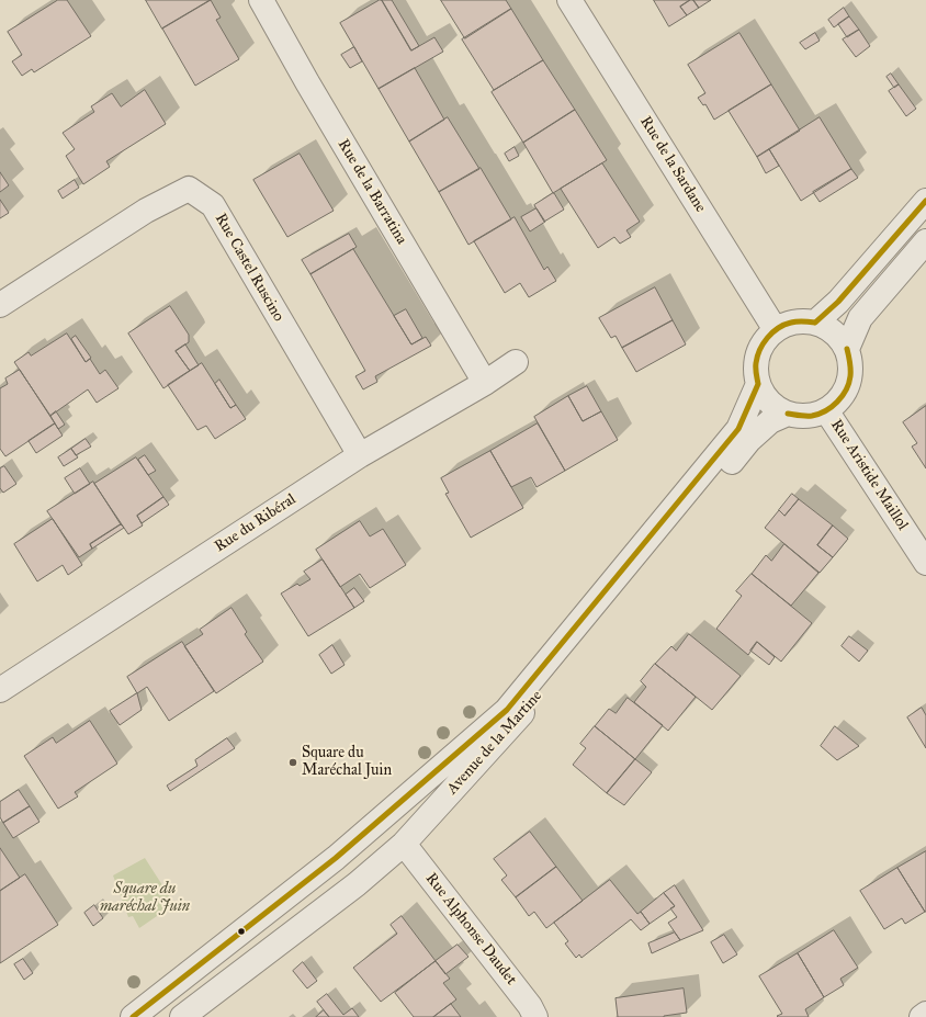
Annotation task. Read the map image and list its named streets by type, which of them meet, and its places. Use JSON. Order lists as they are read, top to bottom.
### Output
{
  "streets": {
    "street": [
      "Rue de la Sardane",
      "Rue de la Barratina",
      "Rue Castel Ruscino",
      "Rue Aristide Maillol",
      "Rue du Ribéral",
      "Avenue de la Martine",
      "Rue Alphonse Daudet"
    ]
  },
  "crossings": [
    ["Rue de la Sardane", "Rue Aristide Maillol"],
    ["Rue de la Sardane", "Avenue de la Martine"],
    ["Rue de la Barratina", "Rue du Ribéral"],
    ["Rue Castel Ruscino", "Rue du Ribéral"],
    ["Rue Aristide Maillol", "Avenue de la Martine"],
    ["Avenue de la Martine", "Rue Alphonse Daudet"]
  ],
  "parks": ["Square du maréchal Juin"],
  "places": ["Square du Maréchal Juin"]
}
